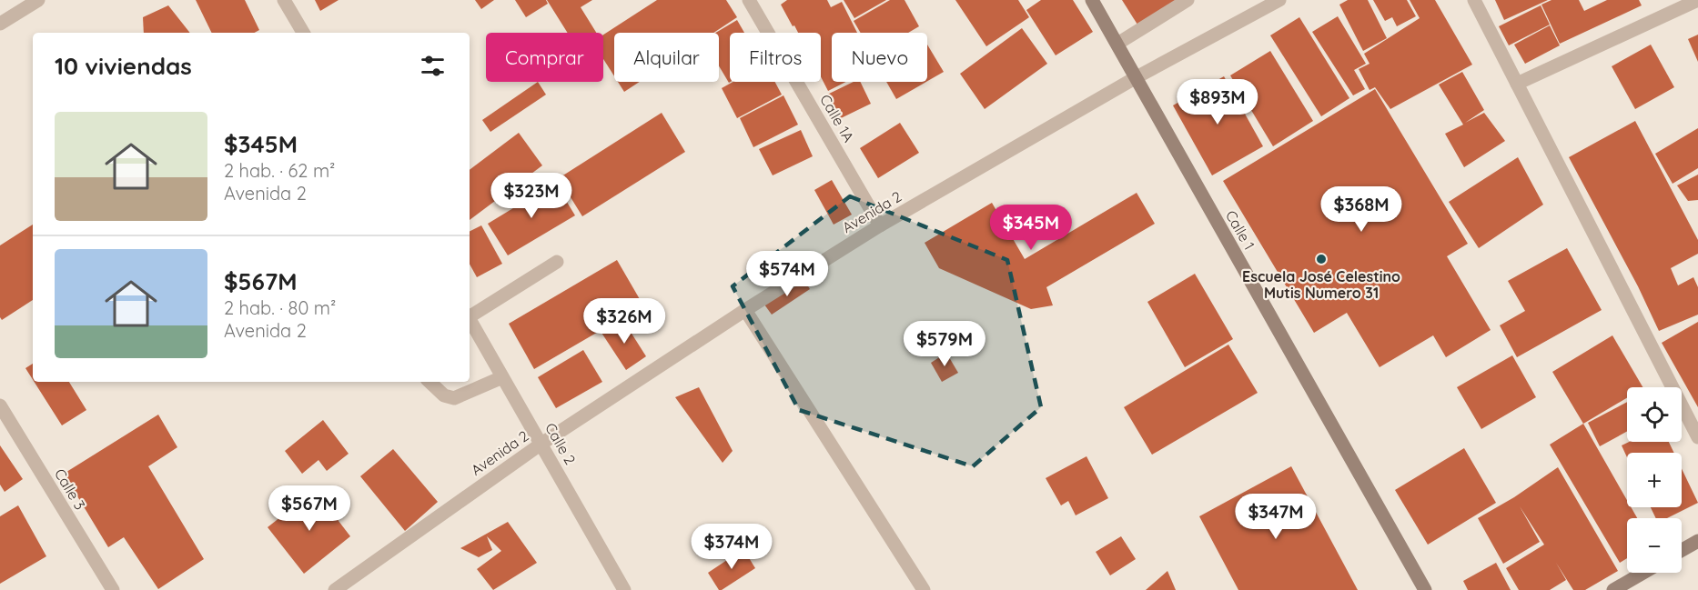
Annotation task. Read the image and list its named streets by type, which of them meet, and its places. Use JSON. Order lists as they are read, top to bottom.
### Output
{
  "streets": {
    "street": [
      "Calle 1A",
      "Avenida 2",
      "Calle 1",
      "Calle 2",
      "Calle 3"
    ]
  },
  "crossings": [
    ["Calle 1A", "Avenida 2"],
    ["Avenida 2", "Calle 1"],
    ["Avenida 2", "Calle 2"]
  ],
  "places": ["Escuela José Celestino Mutis Numero 31"],
  "page": {
    "chip": [
      "Comprar",
      "Alquilar",
      "Filtros",
      "Nuevo"
    ],
    "heading": "10 viviendas",
    "price": [
      "$893M",
      "$323M",
      "$368M",
      "$345M",
      "$574M",
      "$326M",
      "$579M",
      "$567M",
      "$347M",
      "$374M"
    ],
    "list": [
      {
        "name": "$345M",
        "note": "2 hab. · 62 m² · Avenida 2"
      },
      {
        "name": "$567M",
        "note": "2 hab. · 80 m² · Avenida 2"
      }
    ],
    "map_buttons": ["+", "−"]
  }
}
